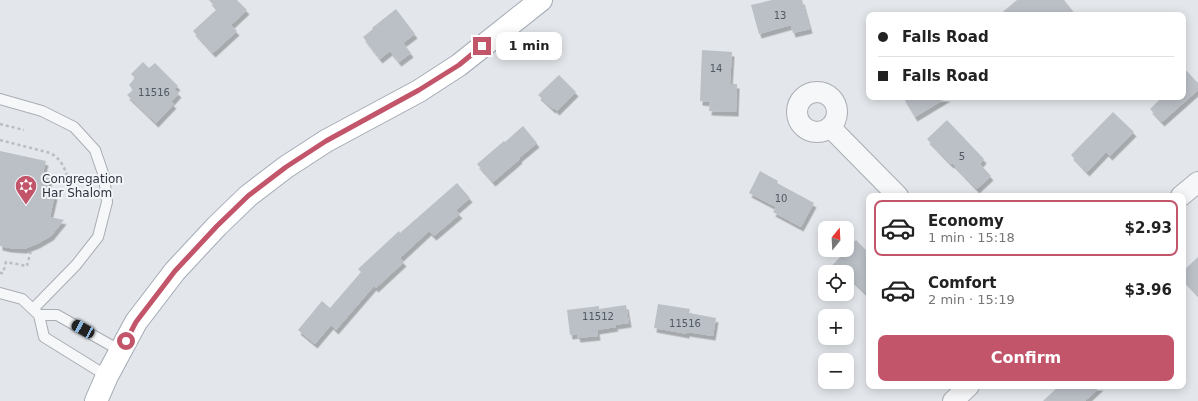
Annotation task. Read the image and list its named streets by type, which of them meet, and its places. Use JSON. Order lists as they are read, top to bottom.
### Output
{
  "places": {
    "synagogue": ["Congregation Har Shalom"]
  },
  "house_numbers": [
    "13",
    "14",
    "11516",
    "5",
    "10",
    "11512",
    "11516"
  ],
  "north": "top",
  "page": {
    "banner": ["Falls Road", "Falls Road"],
    "bubble": "1 min",
    "list": [
      {
        "name": "Economy",
        "note": "1 min · 15:18",
        "value": "$2.93"
      },
      {
        "name": "Comfort",
        "note": "2 min · 15:19",
        "value": "$3.96"
      }
    ],
    "map_buttons": ["+", "−"],
    "buttons": "Confirm"
  }
}
